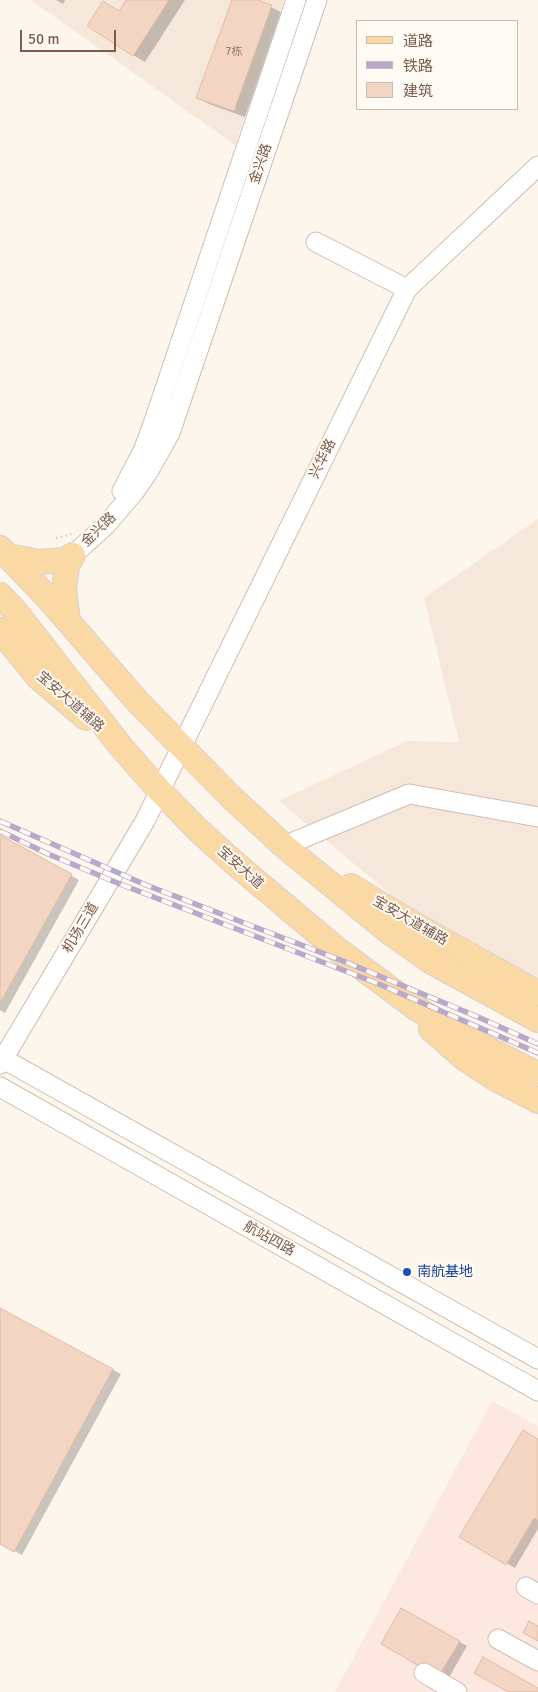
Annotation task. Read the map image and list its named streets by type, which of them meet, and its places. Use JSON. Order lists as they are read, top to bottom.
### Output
{
  "streets": {
    "main road": ["宝安大道辅路", "宝安大道"],
    "street": [
      "金兴路",
      "兴华路",
      "机场三道",
      "航站四路"
    ]
  },
  "crossings": [
    ["兴华路", "宝安大道"],
    ["兴华路", "机场三道"],
    ["宝安大道辅路", "宝安大道"],
    ["宝安大道", "机场三道"],
    ["机场三道", "航站四路"]
  ],
  "places": ["南航基地"],
  "house_numbers": ["7栋"],
  "legend": ["道路", "铁路", "建筑"],
  "scale_bar": "50 m"
}
